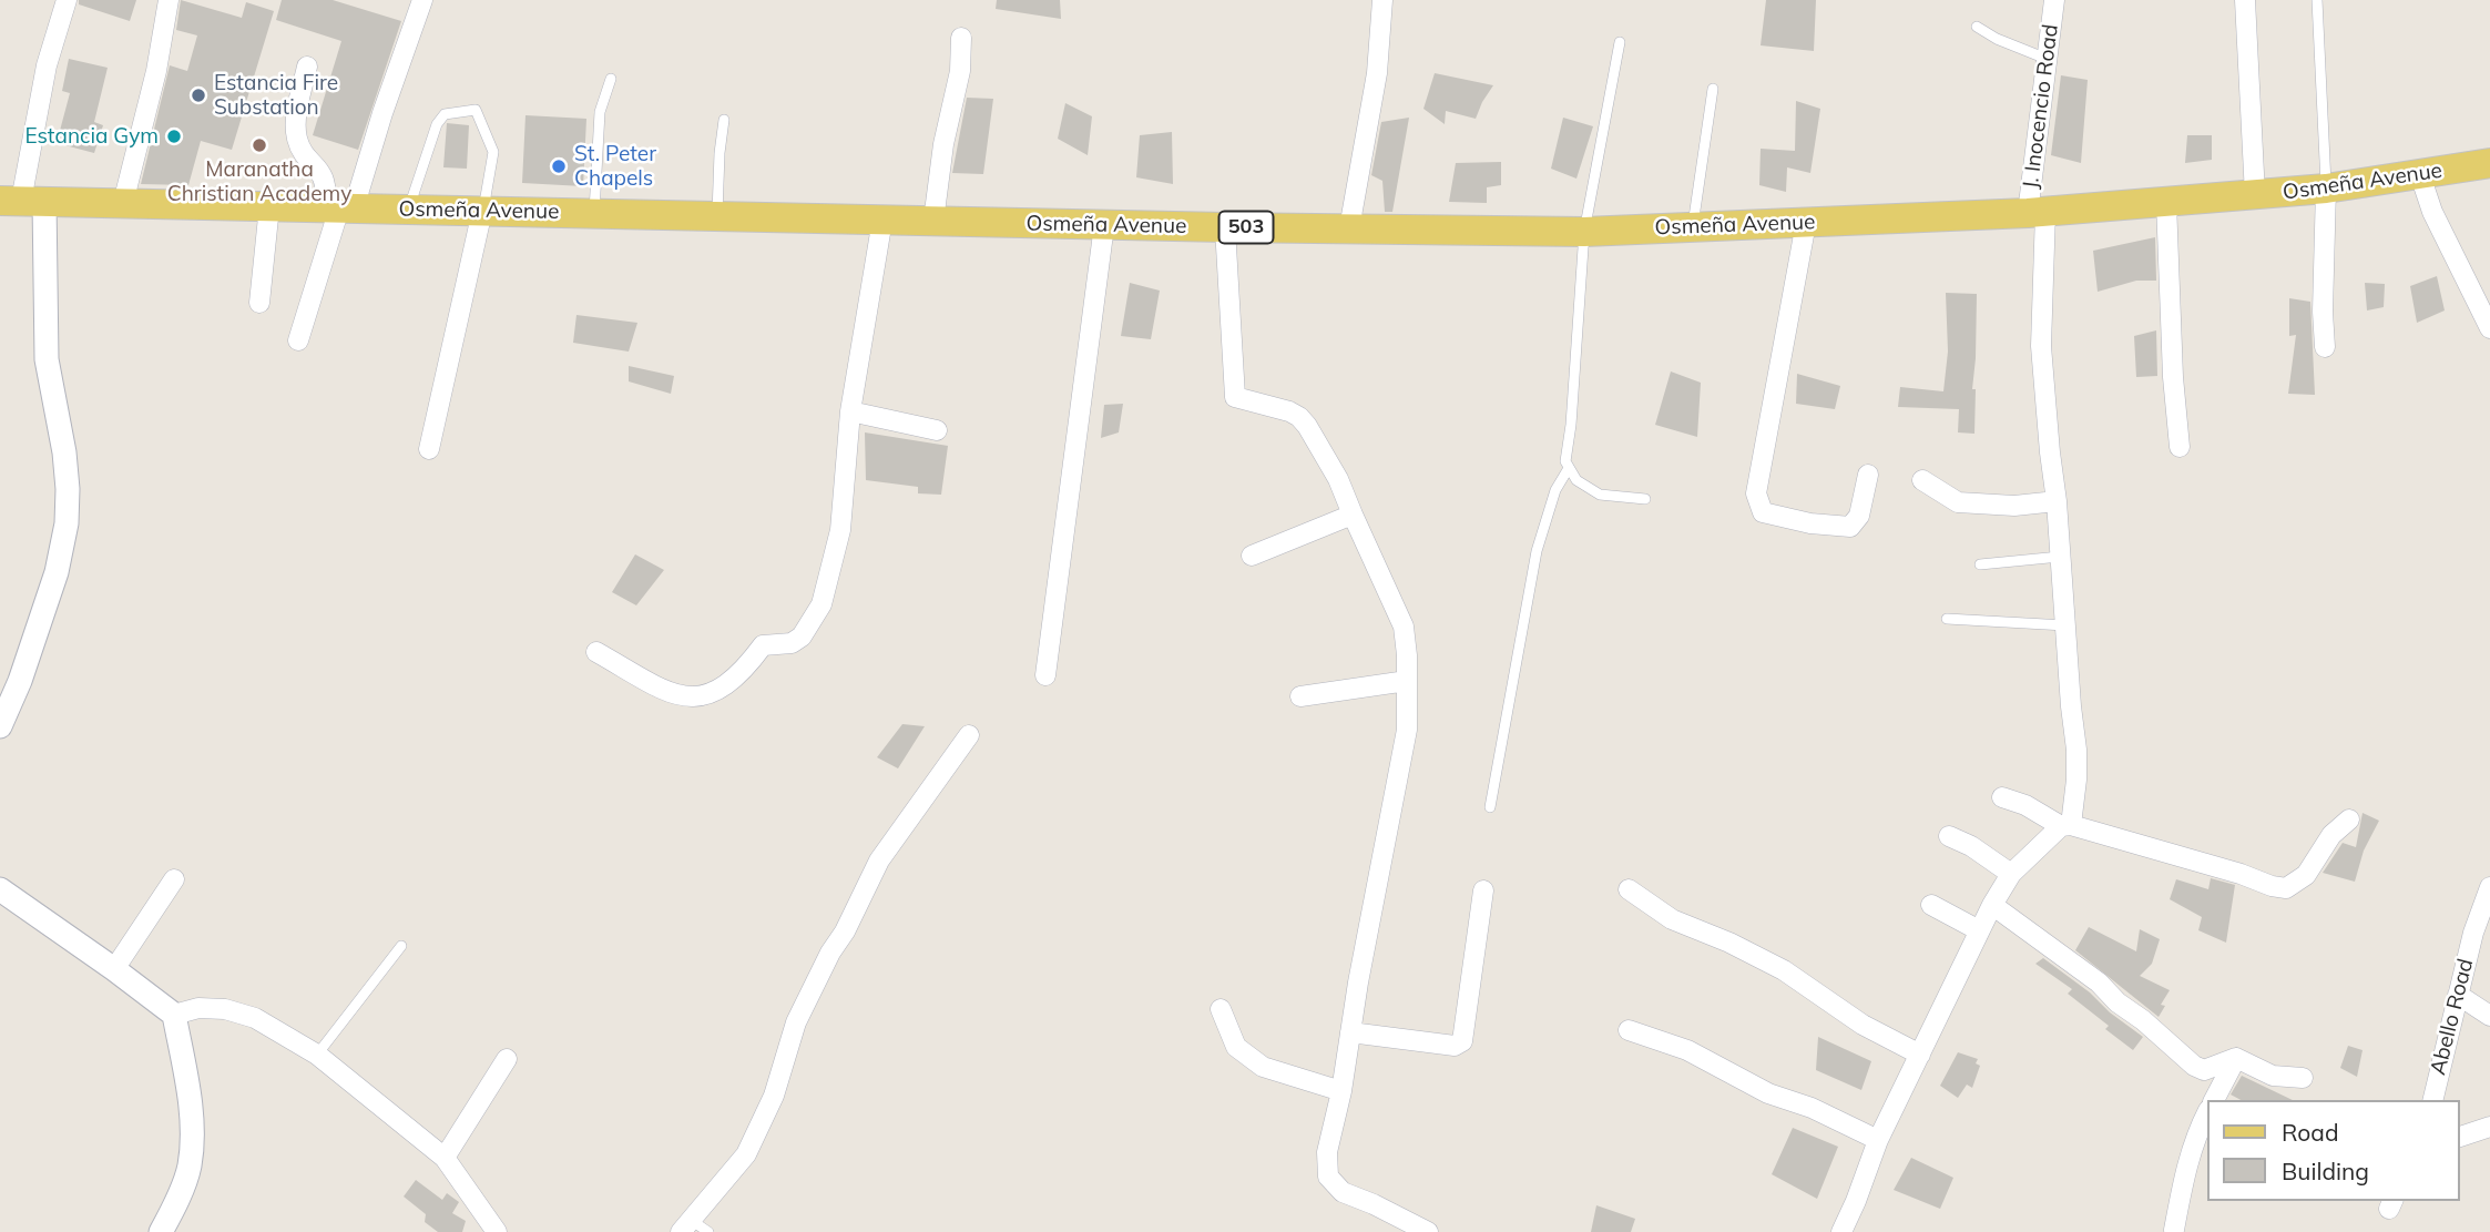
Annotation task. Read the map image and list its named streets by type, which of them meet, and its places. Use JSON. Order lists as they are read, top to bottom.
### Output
{
  "streets": {
    "main road": ["Osmeña Avenue", "503"],
    "street": ["J. Inocencio Road", "Abello Road"]
  },
  "crossings": [
    ["J. Inocencio Road", "Osmeña Avenue"]
  ],
  "places": [
    "Estancia Fire Substation",
    "Estancia Gym",
    "Maranatha Christian Academy",
    "St. Peter Chapels"
  ],
  "legend": ["Road", "Building"]
}
